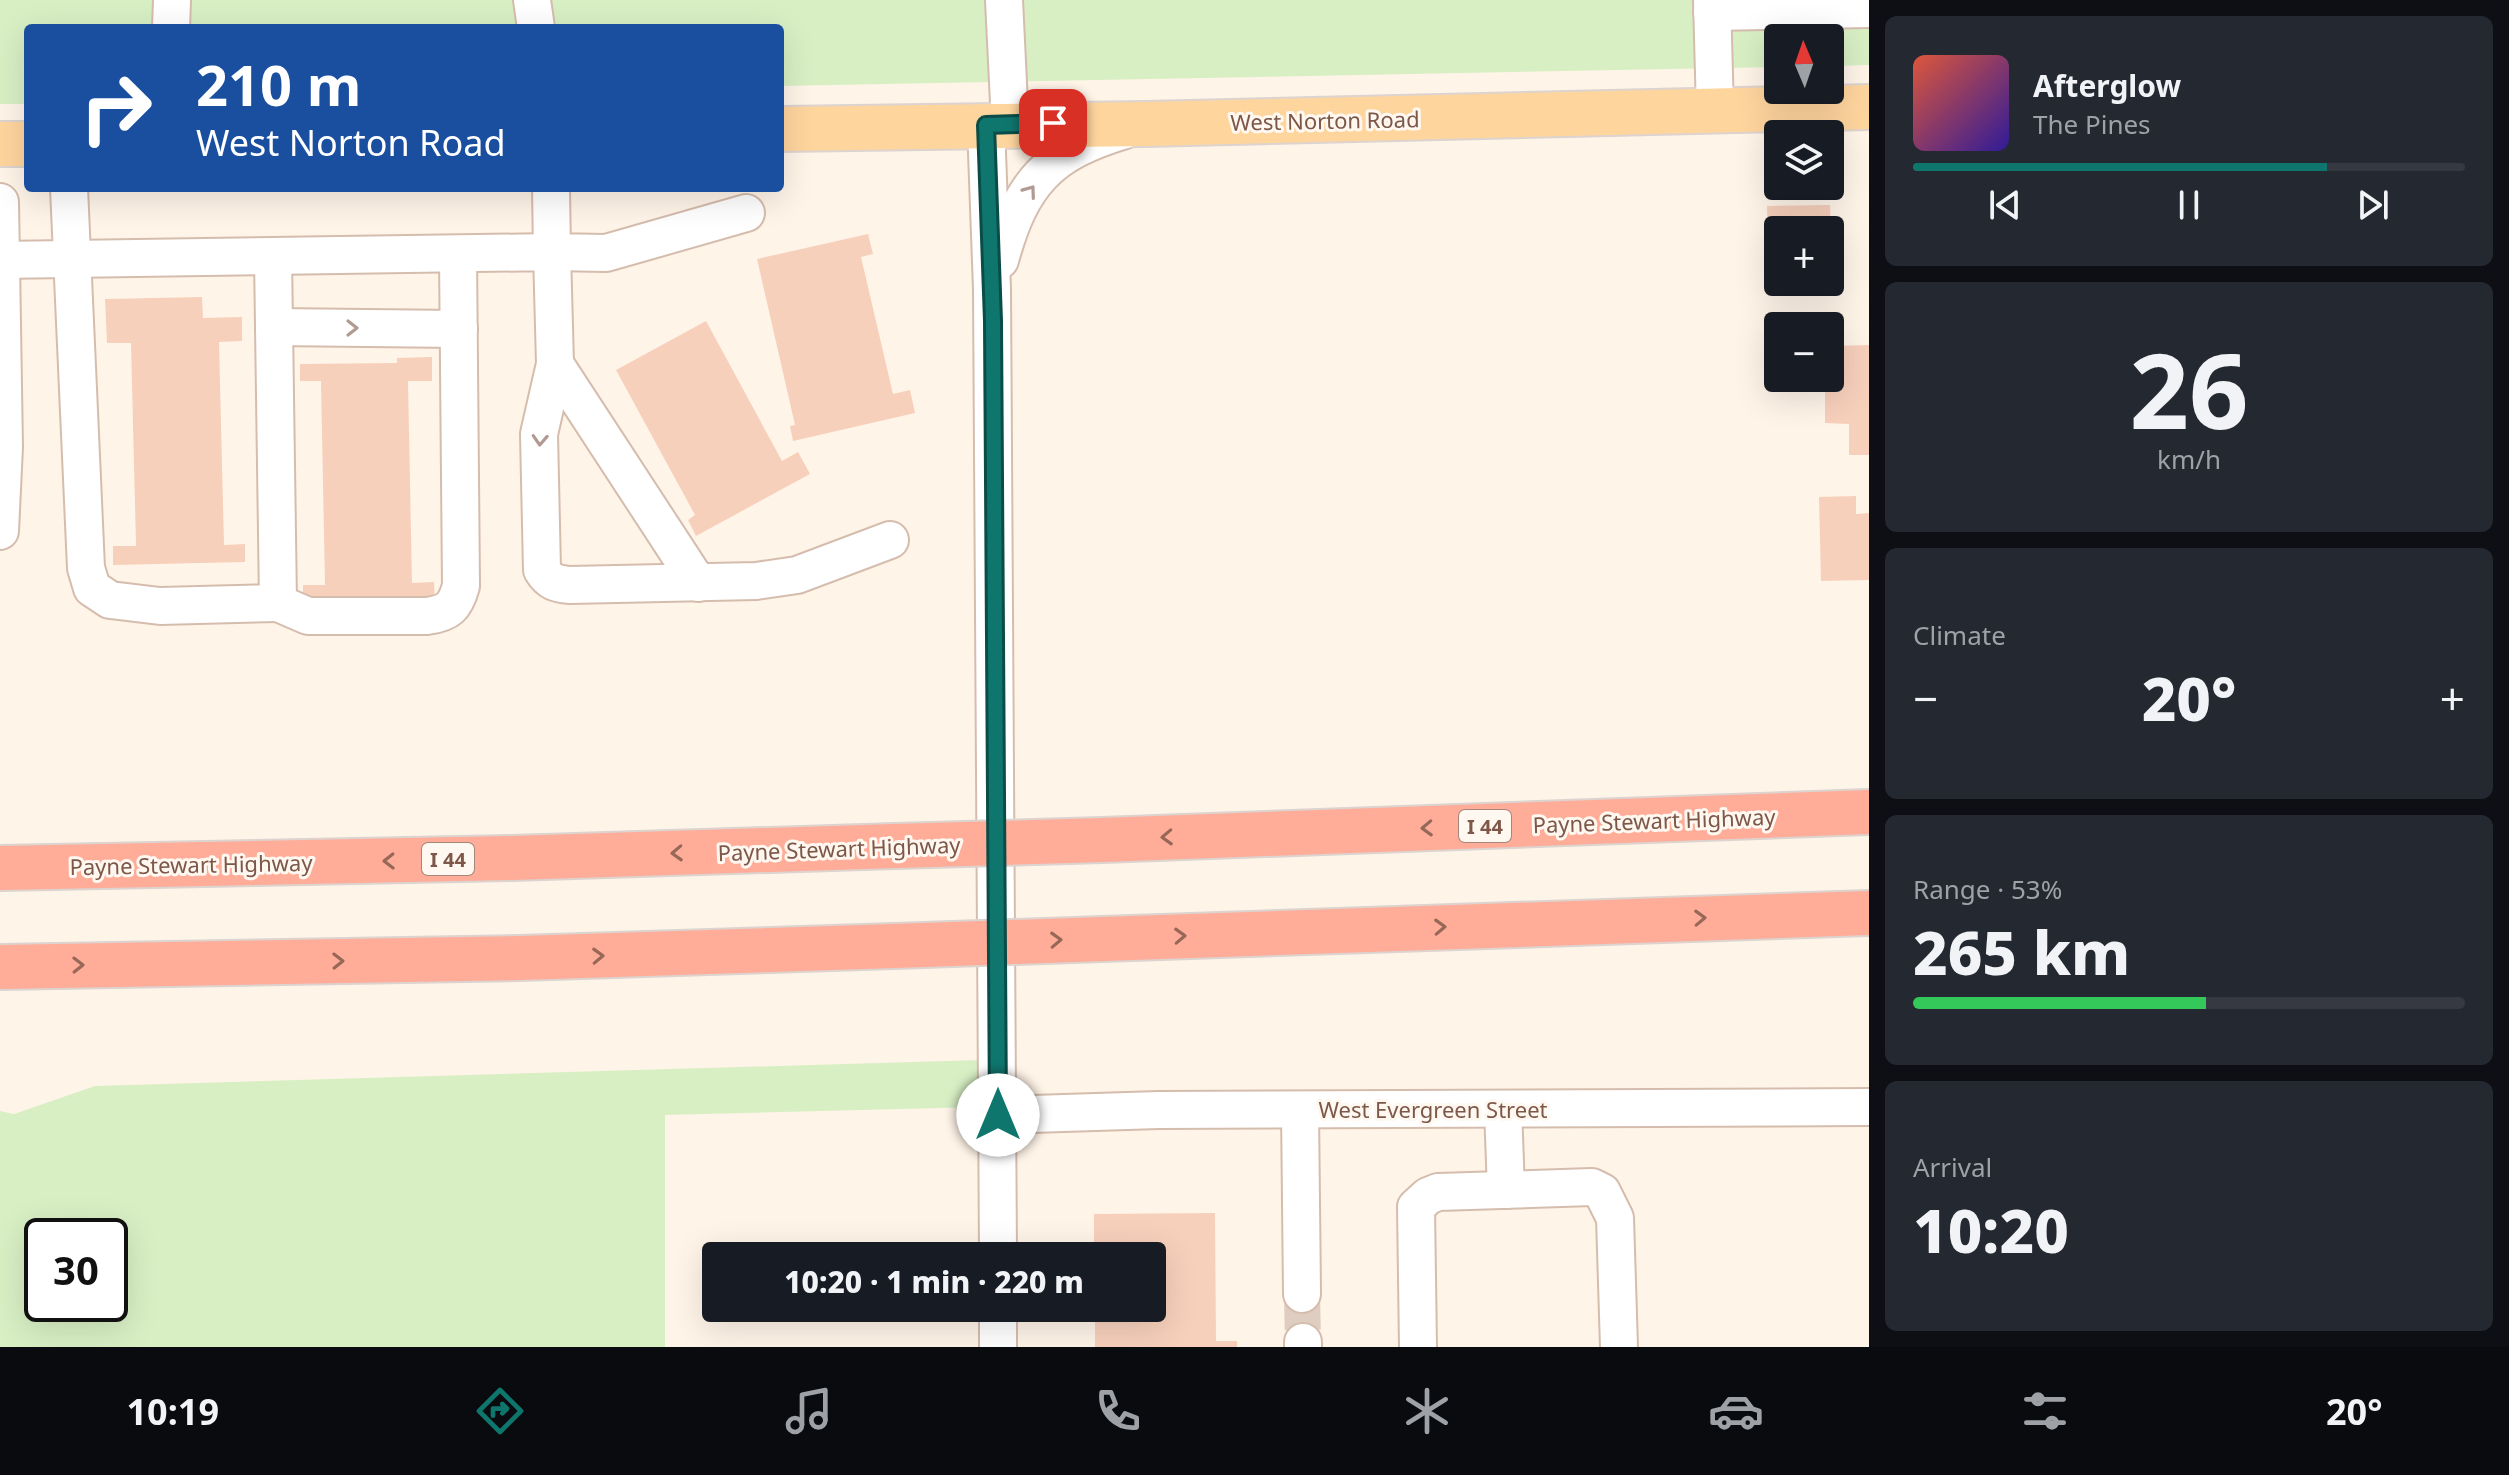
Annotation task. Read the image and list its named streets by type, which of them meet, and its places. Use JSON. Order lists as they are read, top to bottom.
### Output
{
  "streets": {
    "highway": ["Payne Stewart Highway", "I 44"],
    "main road": ["West Norton Road"],
    "street": ["West Evergreen Street"]
  },
  "north": "top",
  "page": {
    "map_buttons": ["+", "−"],
    "turn": ["210 m", "West Norton Road"],
    "song": ["Afterglow", "The Pines"],
    "tile": [
      ["26", "km/h"],
      "Climate",
      ["Range · 53%", "265 km"],
      ["Arrival", "10:20"]
    ],
    "heat": ["−", "20°", "+"],
    "limit": "30",
    "trip": "10:20 · 1 min · 220 m",
    "tabs": ["10:19", "20°"]
  }
}
